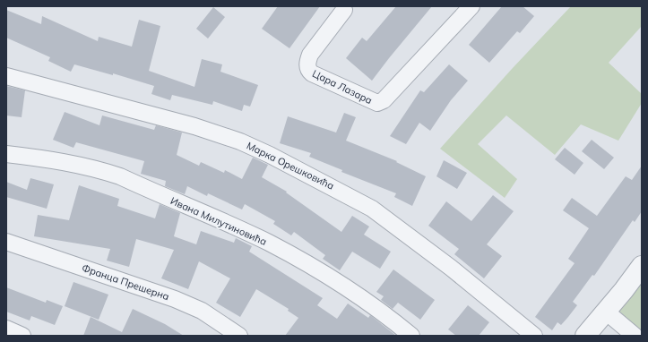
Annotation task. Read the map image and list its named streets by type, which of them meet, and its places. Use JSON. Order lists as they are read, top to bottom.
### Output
{
  "streets": {
    "street": [
      "Цара Лазара",
      "Марка Орешковића",
      "Ивана Милутиновића",
      "Франца Прешерна"
    ]
  }
}
